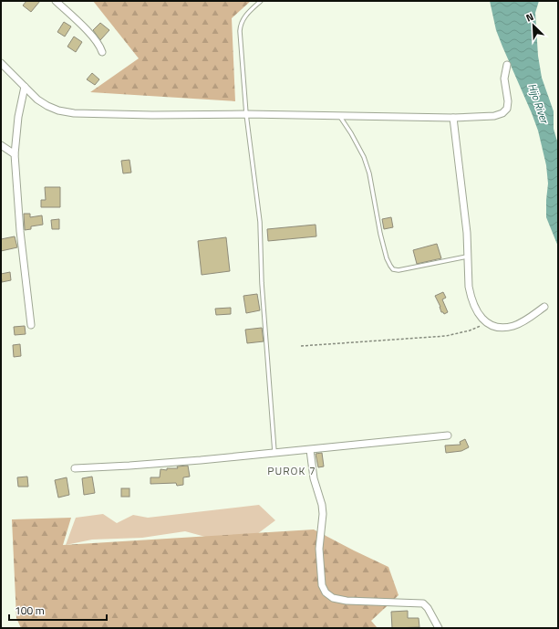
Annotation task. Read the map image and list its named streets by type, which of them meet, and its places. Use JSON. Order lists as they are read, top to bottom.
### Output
{
  "districts": ["PUROK 7"],
  "water": ["Hijo River"],
  "scale_bar": "100 m",
  "north": "top left"
}
